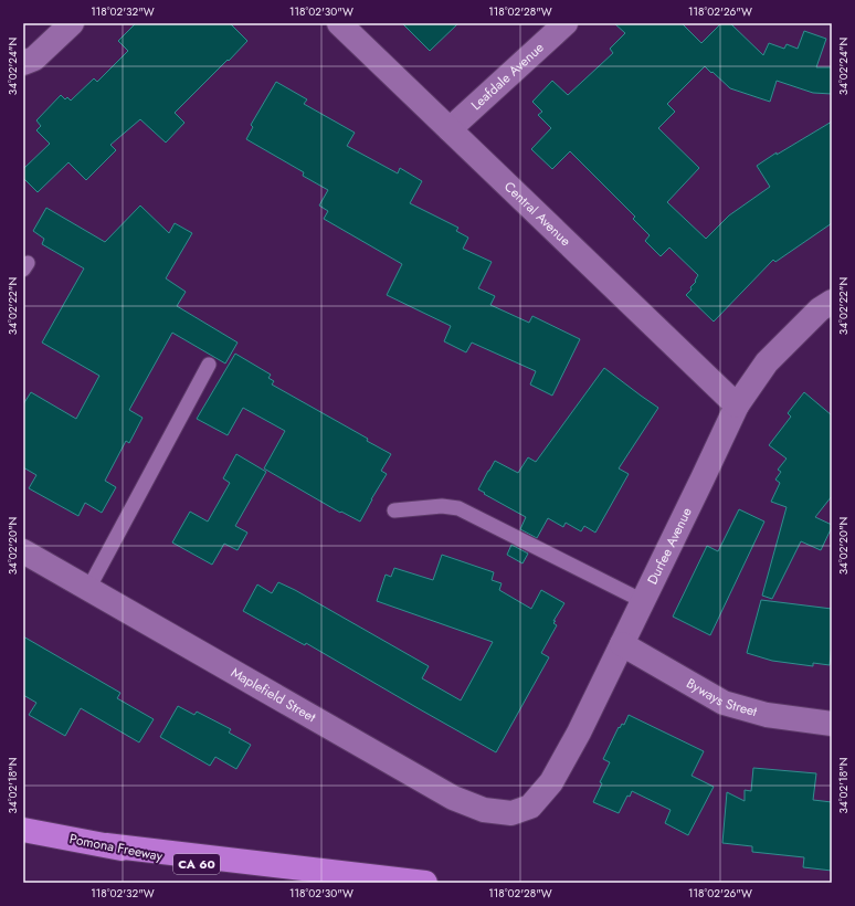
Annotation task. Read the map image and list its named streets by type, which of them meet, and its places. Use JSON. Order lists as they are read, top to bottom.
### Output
{
  "streets": {
    "highway": ["Pomona Freeway", "CA 60"],
    "street": [
      "Leafdale Avenue",
      "Central Avenue",
      "Durfee Avenue",
      "Maplefield Street",
      "Byways Street"
    ]
  },
  "crossings": [
    ["Leafdale Avenue", "Central Avenue"],
    ["Central Avenue", "Durfee Avenue"],
    ["Durfee Avenue", "Maplefield Street"],
    ["Durfee Avenue", "Byways Street"]
  ],
  "coordinates": [
    "118°02'32\"W",
    "118°02'30\"W",
    "118°02'28\"W",
    "118°02'26\"W",
    "34°02'24\"N",
    "34°02'22\"N",
    "34°02'20\"N",
    "34°02'18\"N"
  ]
}
